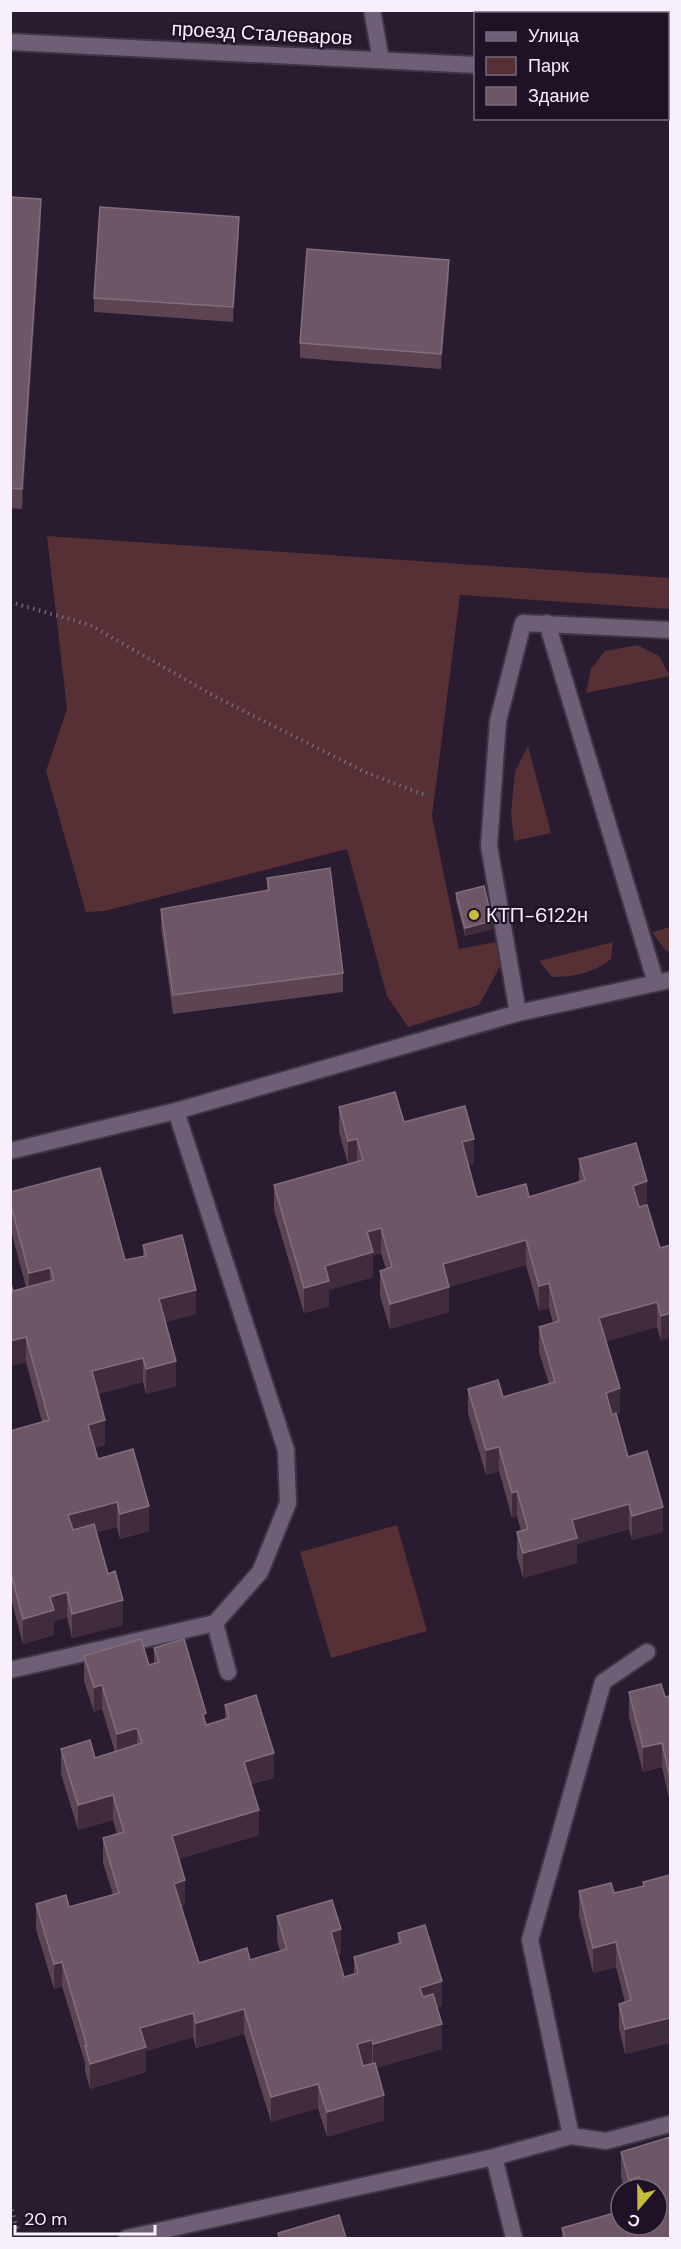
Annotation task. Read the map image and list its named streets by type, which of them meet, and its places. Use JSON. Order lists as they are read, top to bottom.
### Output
{
  "streets": {
    "street": ["проезд Сталеваров"]
  },
  "places": ["КТП-6122н"],
  "legend": ["Улица", "Парк", "Здание"],
  "scale_bar": "20 m",
  "north": "bottom"
}
